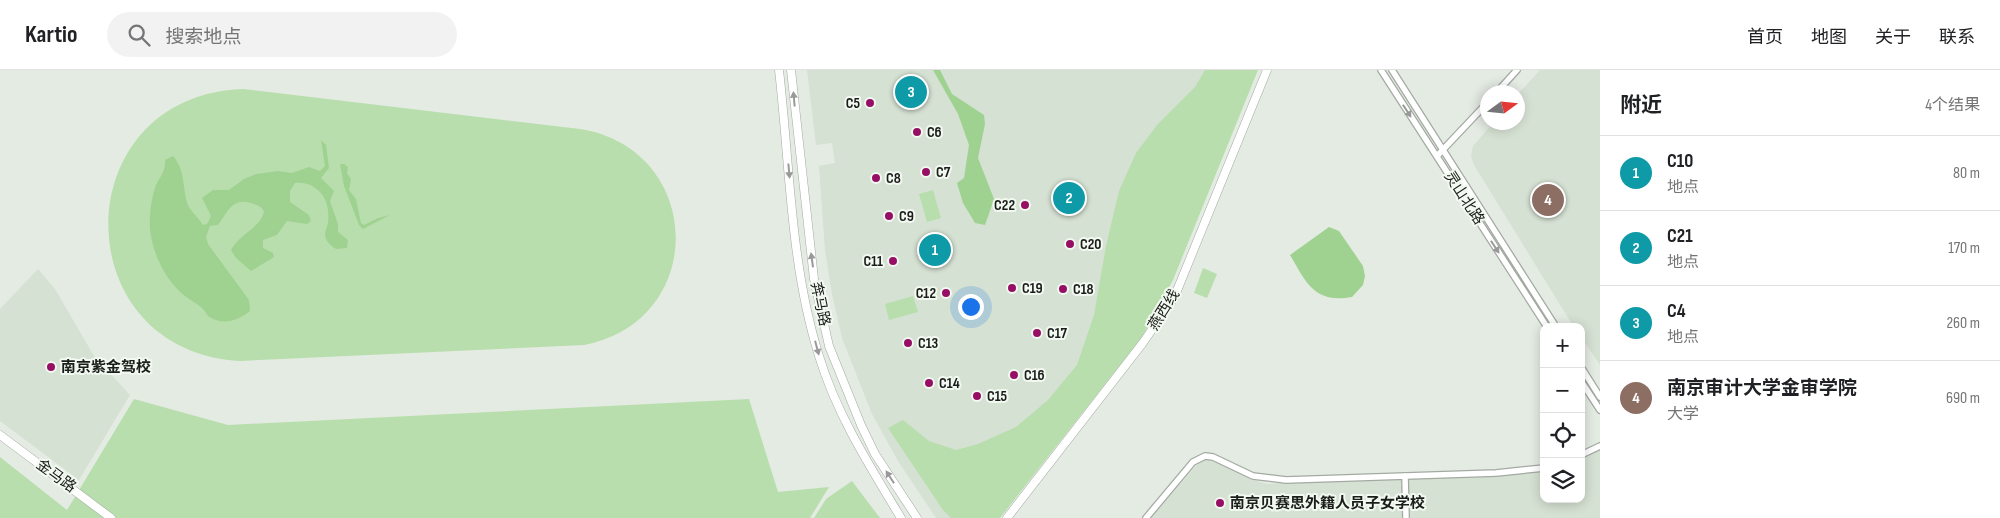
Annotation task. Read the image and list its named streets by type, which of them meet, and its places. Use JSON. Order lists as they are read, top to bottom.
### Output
{
  "streets": {
    "main road": ["奔马路", "燕西线", "金马路"],
    "street": ["灵山北路"]
  },
  "places": [
    "C5",
    "C6",
    "C7",
    "C8",
    "C22",
    "C9",
    "C20",
    "C11",
    "C19",
    "C18",
    "C12",
    "C17",
    "C13",
    "南京紫金驾校",
    "C16",
    "C14",
    "C15",
    "南京贝赛思外籍人员子女学校"
  ],
  "north": "right",
  "page": {
    "header": "Kartio",
    "search": "搜索地点",
    "nav": [
      "首页",
      "地图",
      "关于",
      "联系"
    ],
    "heading": ["附近", "4个结果"],
    "pins": [
      "3",
      "2",
      "4",
      "1"
    ],
    "list": [
      {
        "mark": "1",
        "name": "C10",
        "note": "地点",
        "value": "80 m"
      },
      {
        "mark": "2",
        "name": "C21",
        "note": "地点",
        "value": "170 m"
      },
      {
        "mark": "3",
        "name": "C4",
        "note": "地点",
        "value": "260 m"
      },
      {
        "mark": "4",
        "name": "南京审计大学金审学院",
        "note": "大学",
        "value": "690 m"
      }
    ],
    "map_buttons": ["+", "−"]
  }
}
